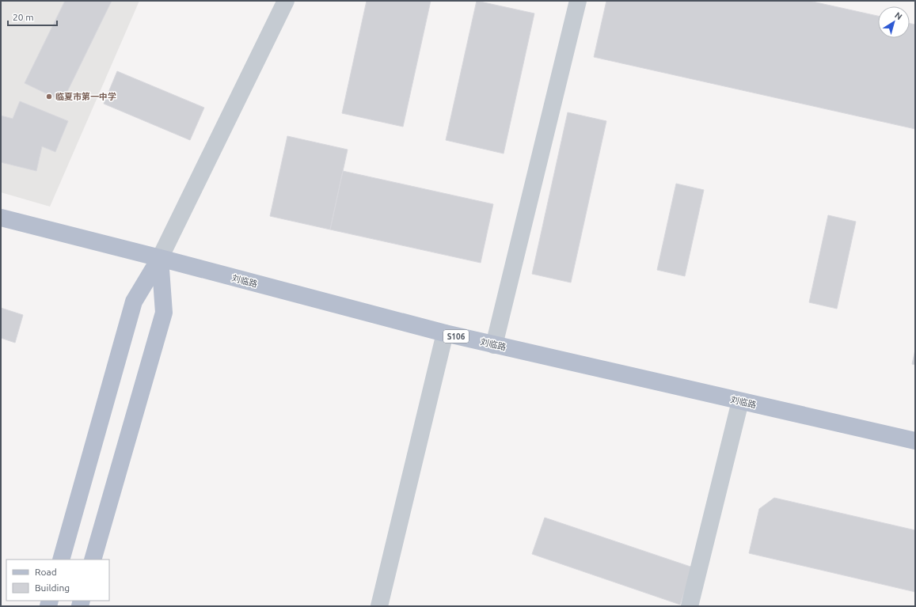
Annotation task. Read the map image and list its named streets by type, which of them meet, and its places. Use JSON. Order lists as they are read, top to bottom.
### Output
{
  "streets": {
    "main road": ["刘临路", "S106"]
  },
  "places": ["临夏市第一中学"],
  "legend": ["Road", "Building"],
  "scale_bar": "20 m",
  "north": "top right"
}
